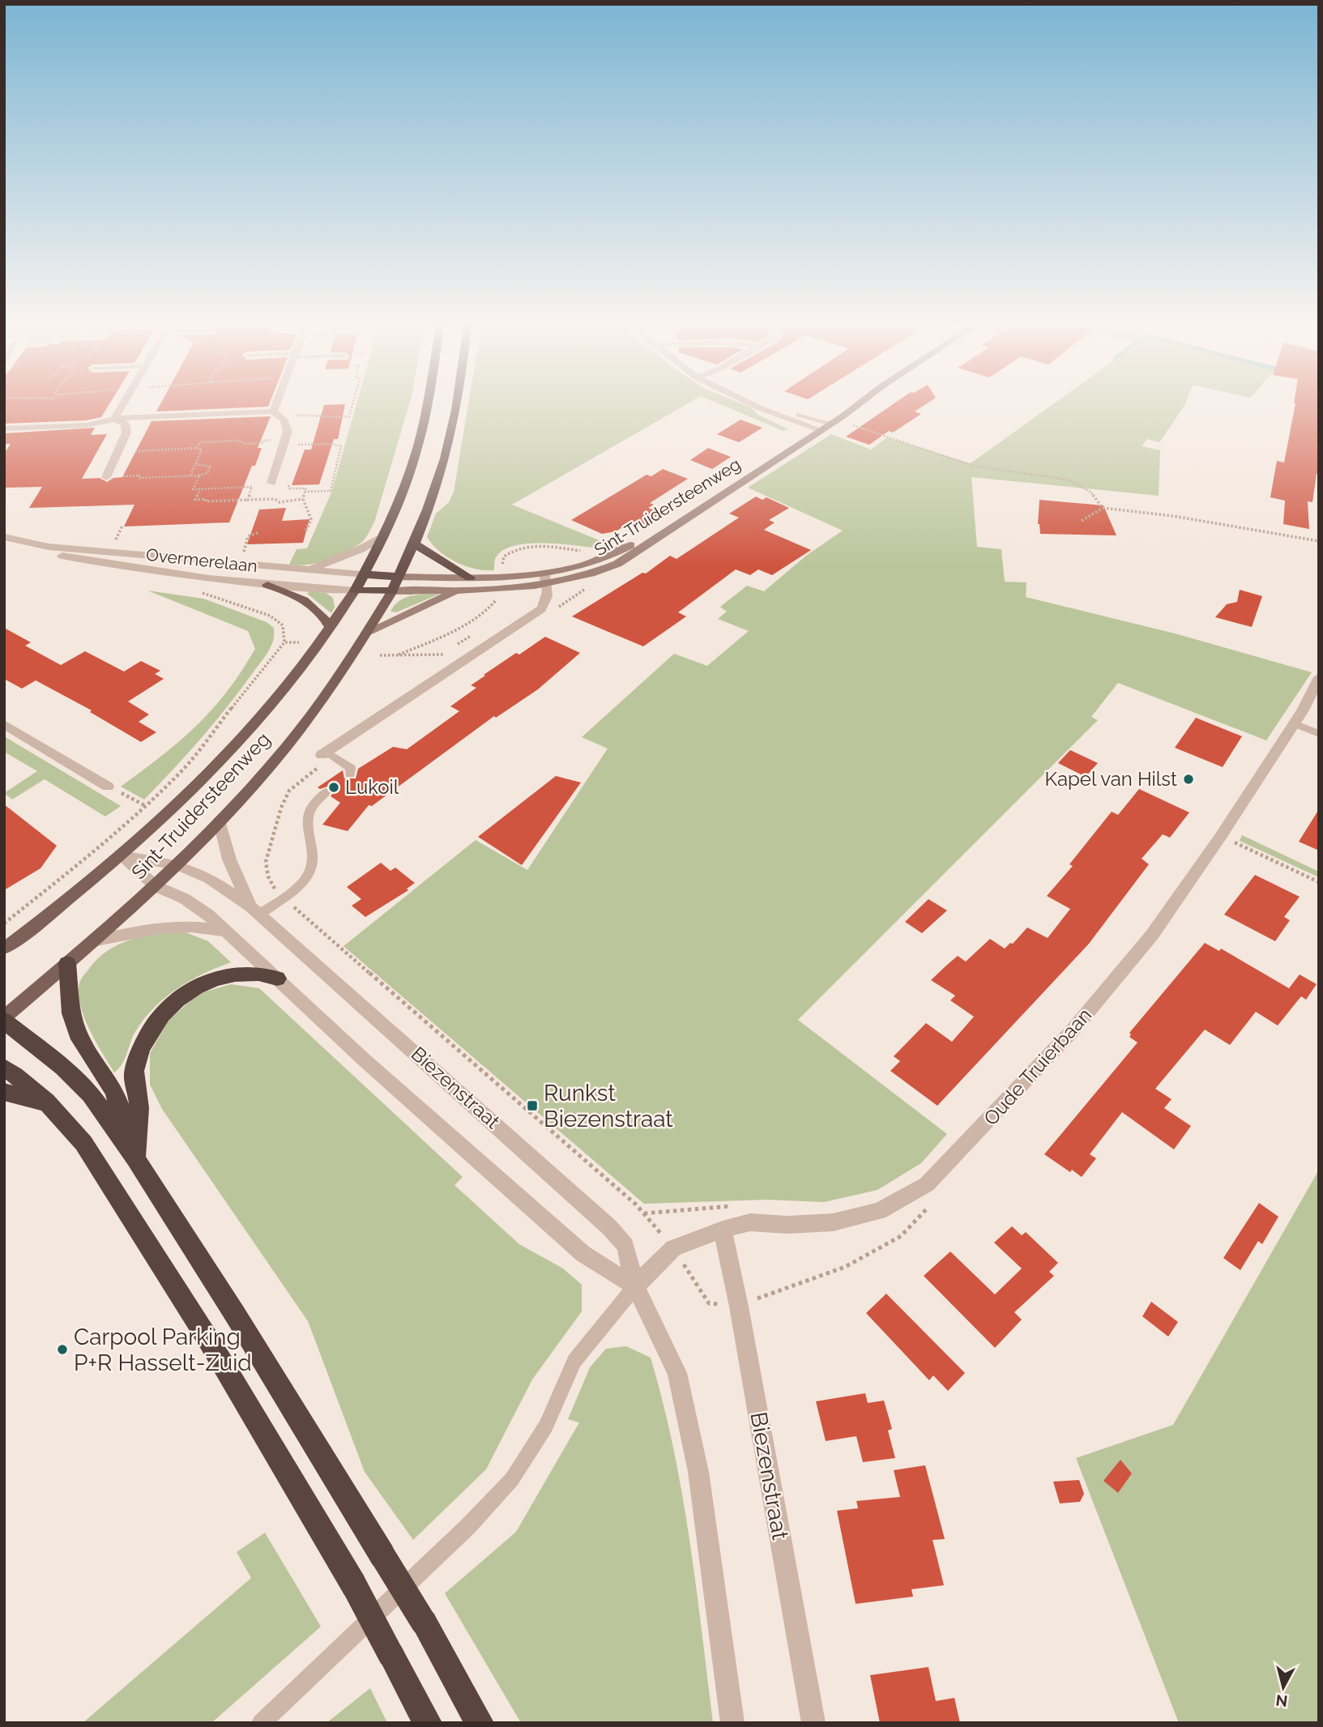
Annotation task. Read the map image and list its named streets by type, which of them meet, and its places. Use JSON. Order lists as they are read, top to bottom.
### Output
{
  "streets": {
    "highway": ["Sint-Truidersteenweg"],
    "street": ["Overmerelaan", "Oude Truierbaan", "Biezenstraat"]
  },
  "crossings": [
    ["Sint-Truidersteenweg", "Overmerelaan"],
    ["Sint-Truidersteenweg", "Biezenstraat"],
    ["Oude Truierbaan", "Biezenstraat"]
  ],
  "places": {
    "other": ["Kapel van Hilst", "Lukoil", "Carpool Parking P+R Hasselt-Zuid"],
    "transit": ["Runkst Biezenstraat"]
  },
  "north": "bottom"
}
